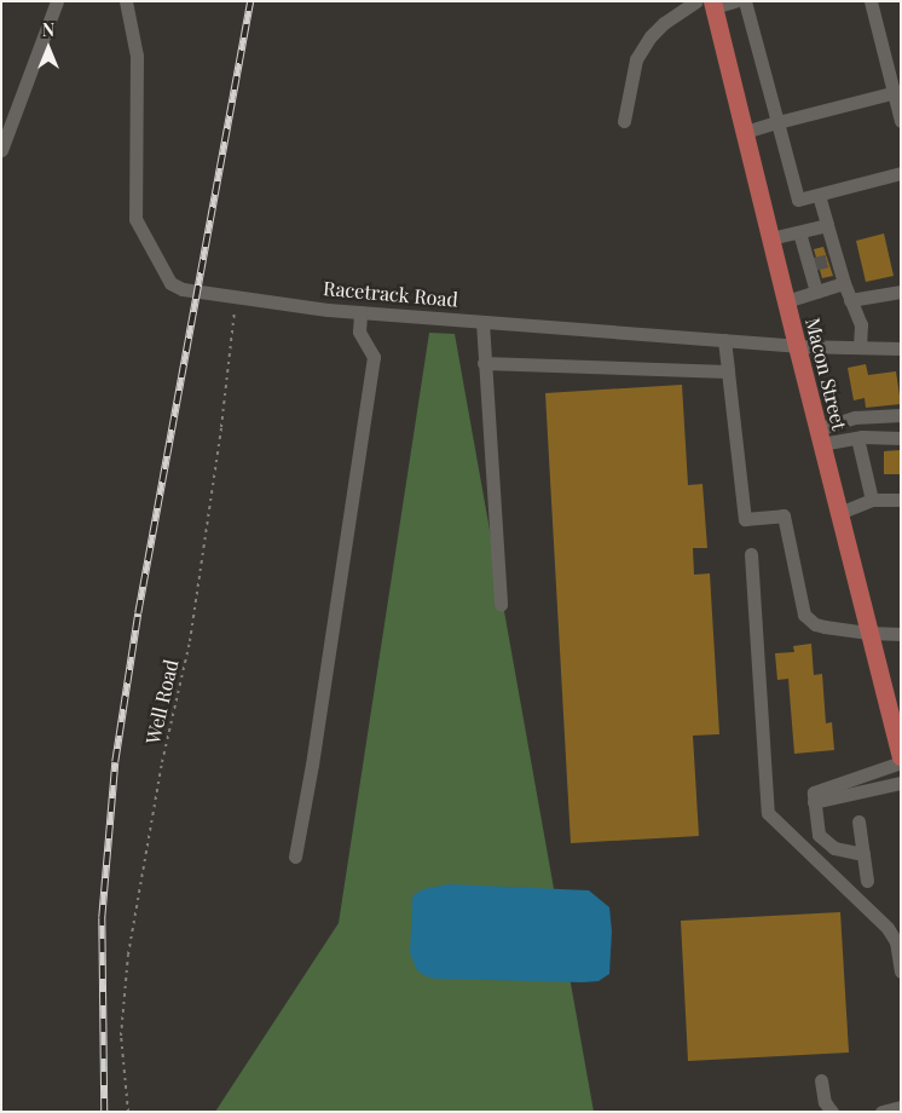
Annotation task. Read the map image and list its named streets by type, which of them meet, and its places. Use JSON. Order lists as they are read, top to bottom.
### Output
{
  "streets": {
    "main road": ["Macon Street"],
    "street": ["Racetrack Road"],
    "path": ["Well Road"]
  },
  "crossings": [
    ["Racetrack Road", "Macon Street"],
    ["Racetrack Road", "Well Road"]
  ],
  "north": "top"
}
